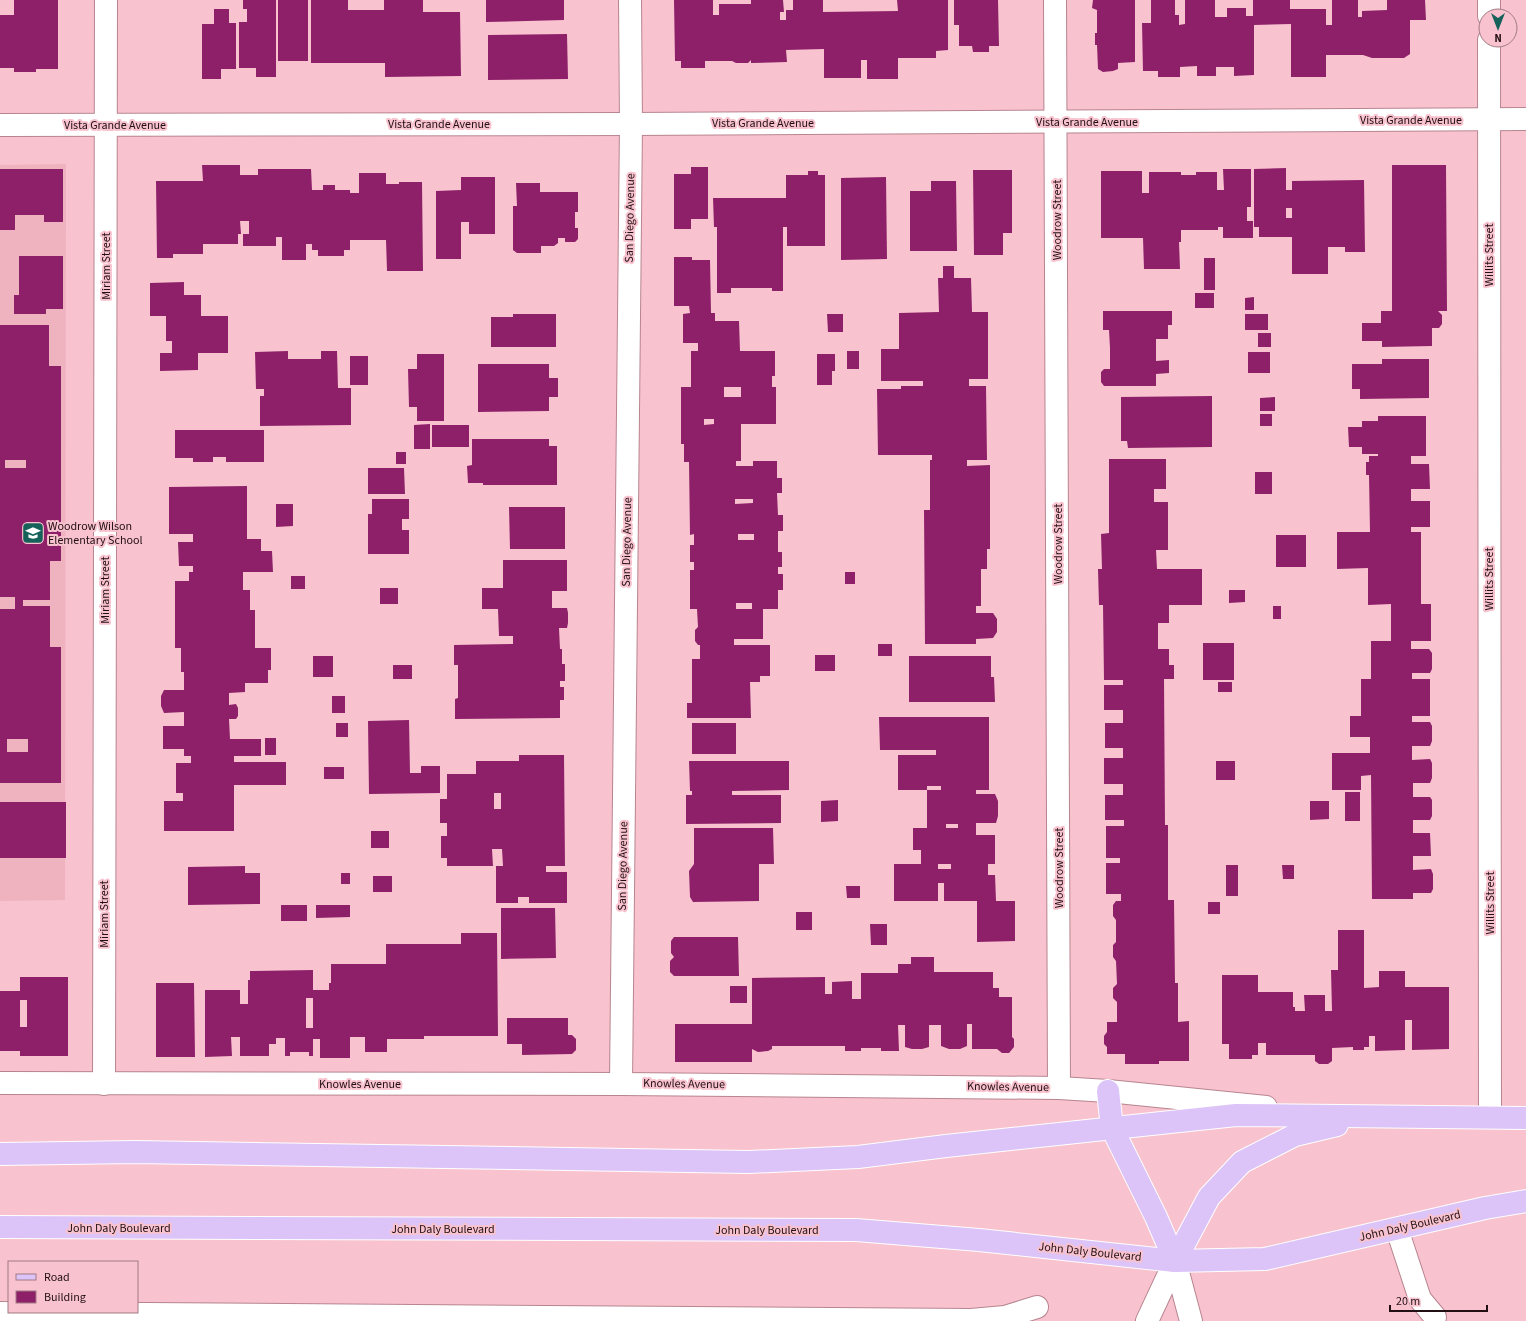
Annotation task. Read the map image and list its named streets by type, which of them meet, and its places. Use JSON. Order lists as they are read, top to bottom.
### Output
{
  "streets": {
    "main road": ["John Daly Boulevard"],
    "street": [
      "Vista Grande Avenue",
      "San Diego Avenue",
      "Woodrow Street",
      "Willits Street",
      "Miriam Street",
      "Knowles Avenue"
    ]
  },
  "crossings": [
    ["Vista Grande Avenue", "San Diego Avenue"],
    ["Vista Grande Avenue", "Woodrow Street"],
    ["Vista Grande Avenue", "Willits Street"],
    ["Vista Grande Avenue", "Miriam Street"],
    ["San Diego Avenue", "Knowles Avenue"],
    ["Woodrow Street", "Knowles Avenue"],
    ["Miriam Street", "Knowles Avenue"]
  ],
  "places": {
    "school or university": ["Woodrow Wilson Elementary School"]
  },
  "legend": ["Road", "Building"],
  "scale_bar": "20 m",
  "north": "bottom"
}
